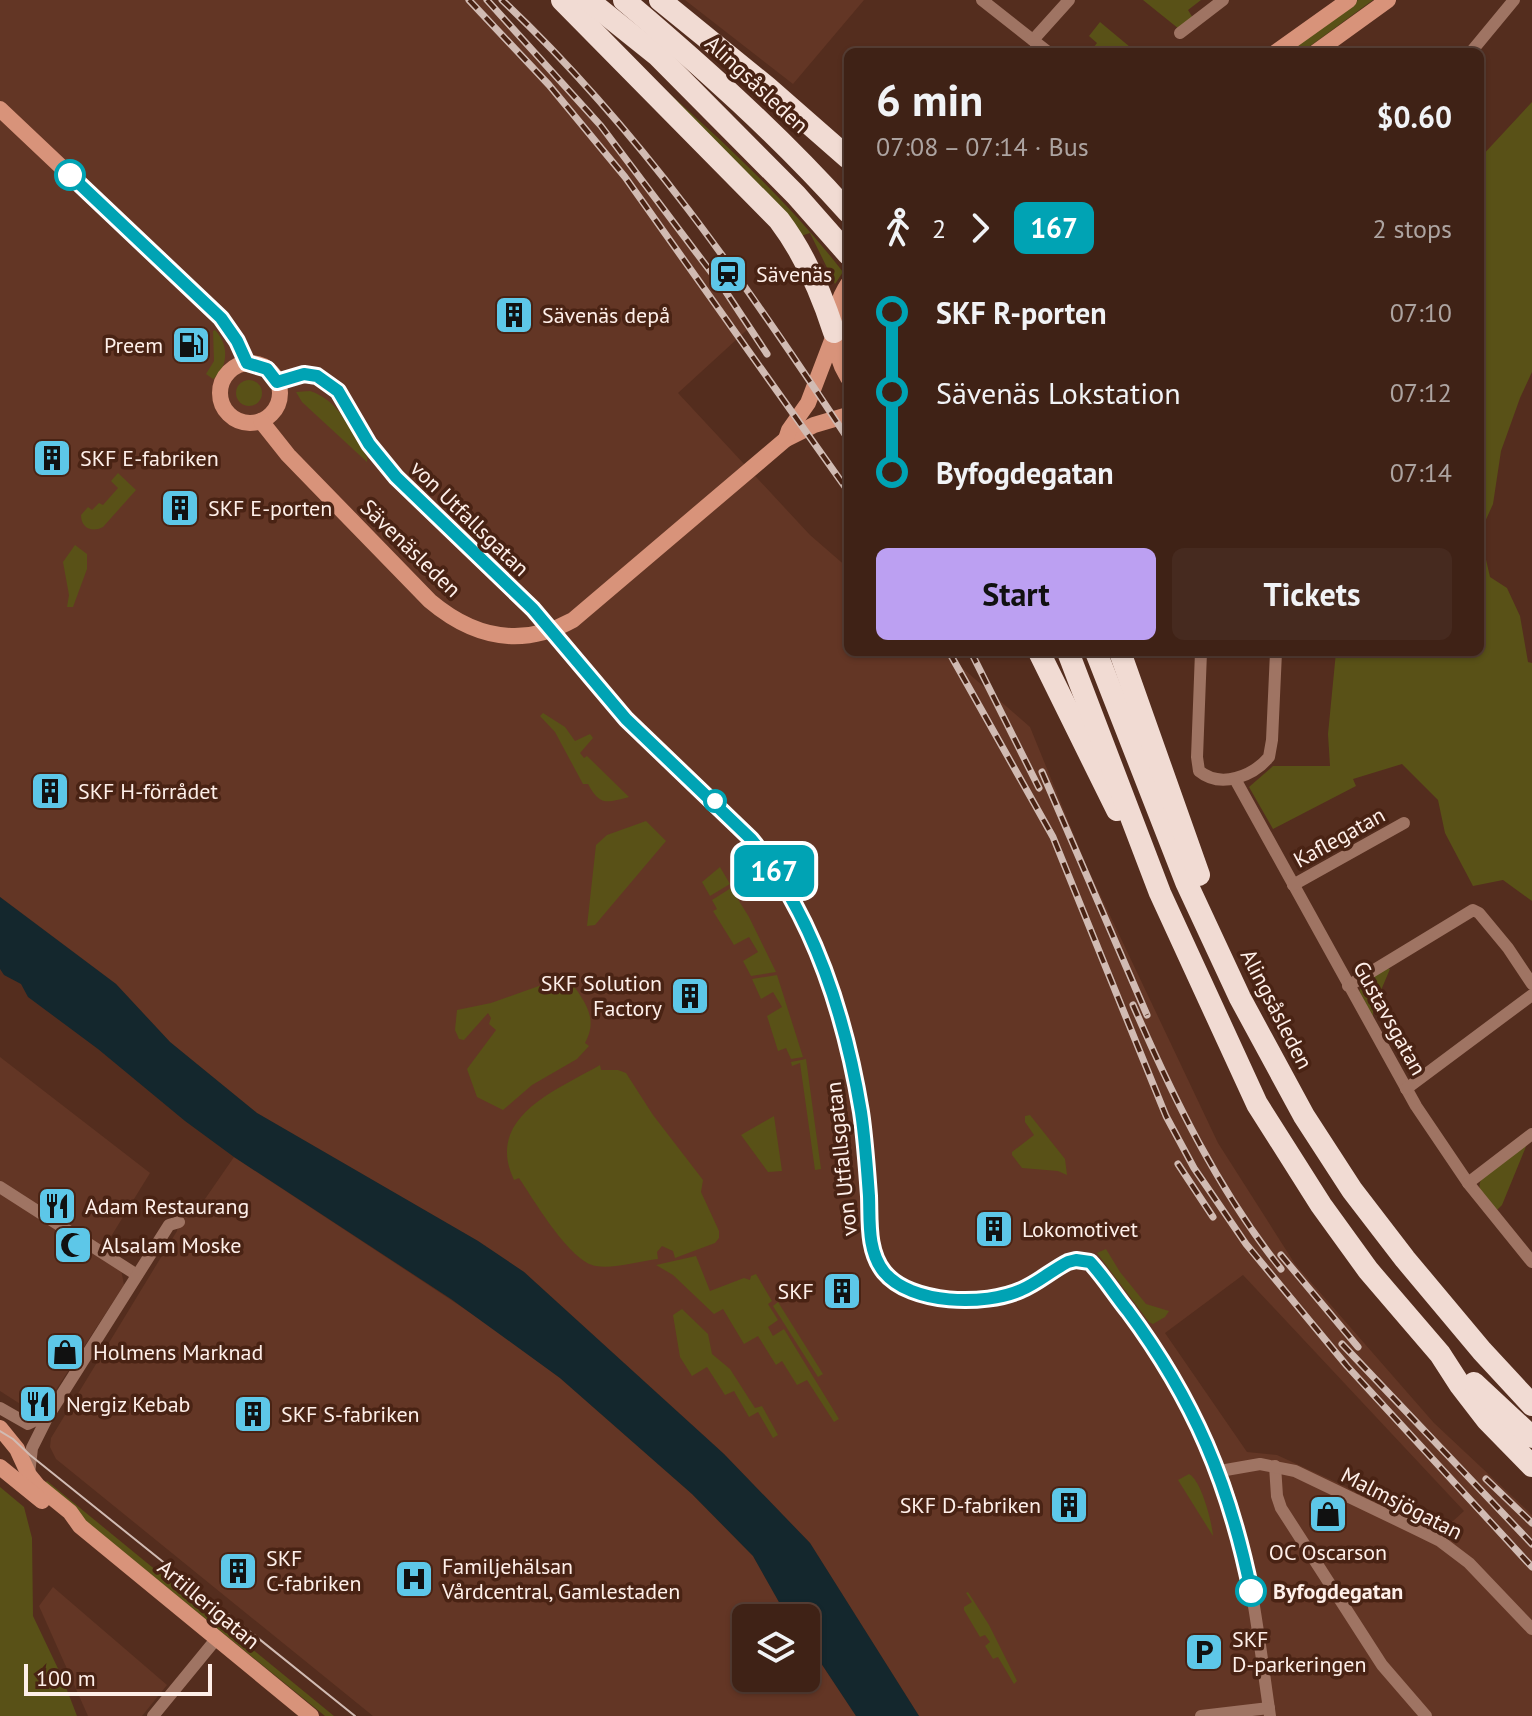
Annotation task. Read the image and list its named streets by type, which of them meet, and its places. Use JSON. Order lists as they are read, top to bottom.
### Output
{
  "streets": {
    "highway": ["Alingsåsleden"],
    "street": [
      "von Utfallsgatan",
      "Sävenäsleden",
      "Kaflegatan",
      "Gustavsgatan",
      "Malmsjögatan",
      "Artillerigatan"
    ]
  },
  "crossings": [
    ["von Utfallsgatan", "Sävenäsleden"],
    ["von Utfallsgatan", "Malmsjögatan"],
    ["Kaflegatan", "Gustavsgatan"]
  ],
  "places": {
    "station": ["Sävenäs"],
    "building": [
      "Sävenäs depå",
      "SKF E-fabriken",
      "SKF E-porten",
      "SKF H-förrådet",
      "SKF Solution Factory",
      "Lokomotivet",
      "SKF",
      "SKF S-fabriken",
      "SKF D-fabriken",
      "SKF C-fabriken"
    ],
    "fuel station": ["Preem"],
    "restaurant": ["Adam Restaurang", "Nergiz Kebab"],
    "mosque": ["Alsalam Moske"],
    "shop": ["Holmens Marknad", "OC Oscarson"],
    "hospital": ["Familjehälsan Vårdcentral, Gamlestaden"],
    "other": ["Byfogdegatan"],
    "parking": ["SKF D-parkeringen"]
  },
  "lines": ["bus line 167"],
  "scale_bar": "100 m",
  "page": {
    "on_map": "167",
    "heading": ["6 min", "07:08 – 07:14 · Bus", "$0.60"],
    "legs": ["2", "167", "2 stops"],
    "list": [
      {
        "name": "SKF R-porten",
        "value": "07:10"
      },
      {
        "name": "Sävenäs Lokstation",
        "value": "07:12"
      },
      {
        "name": "Byfogdegatan",
        "value": "07:14"
      }
    ],
    "buttons": ["Start", "Tickets"],
    "scale": "100 m"
  }
}
